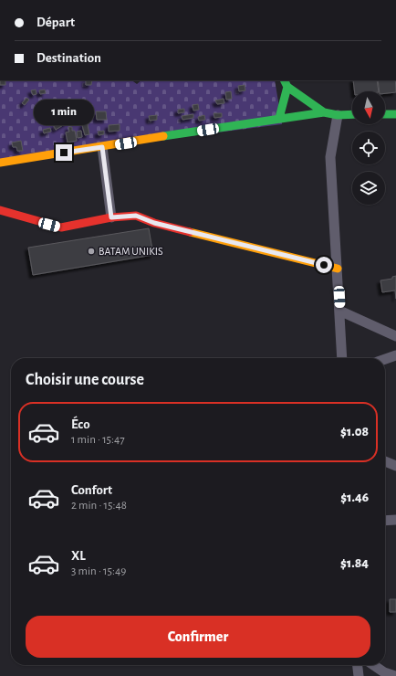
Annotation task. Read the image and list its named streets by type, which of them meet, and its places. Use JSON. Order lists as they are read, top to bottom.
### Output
{
  "places": ["BATAM UNIKIS"],
  "north": "bottom",
  "page": {
    "banner": ["Départ", "Destination"],
    "bubble": "1 min",
    "heading": "Choisir une course",
    "list": [
      {
        "name": "Éco",
        "note": "1 min · 15:47",
        "value": "$1.08"
      },
      {
        "name": "Confort",
        "note": "2 min · 15:48",
        "value": "$1.46"
      },
      {
        "name": "XL",
        "note": "3 min · 15:49",
        "value": "$1.84"
      }
    ],
    "buttons": "Confirmer"
  }
}
